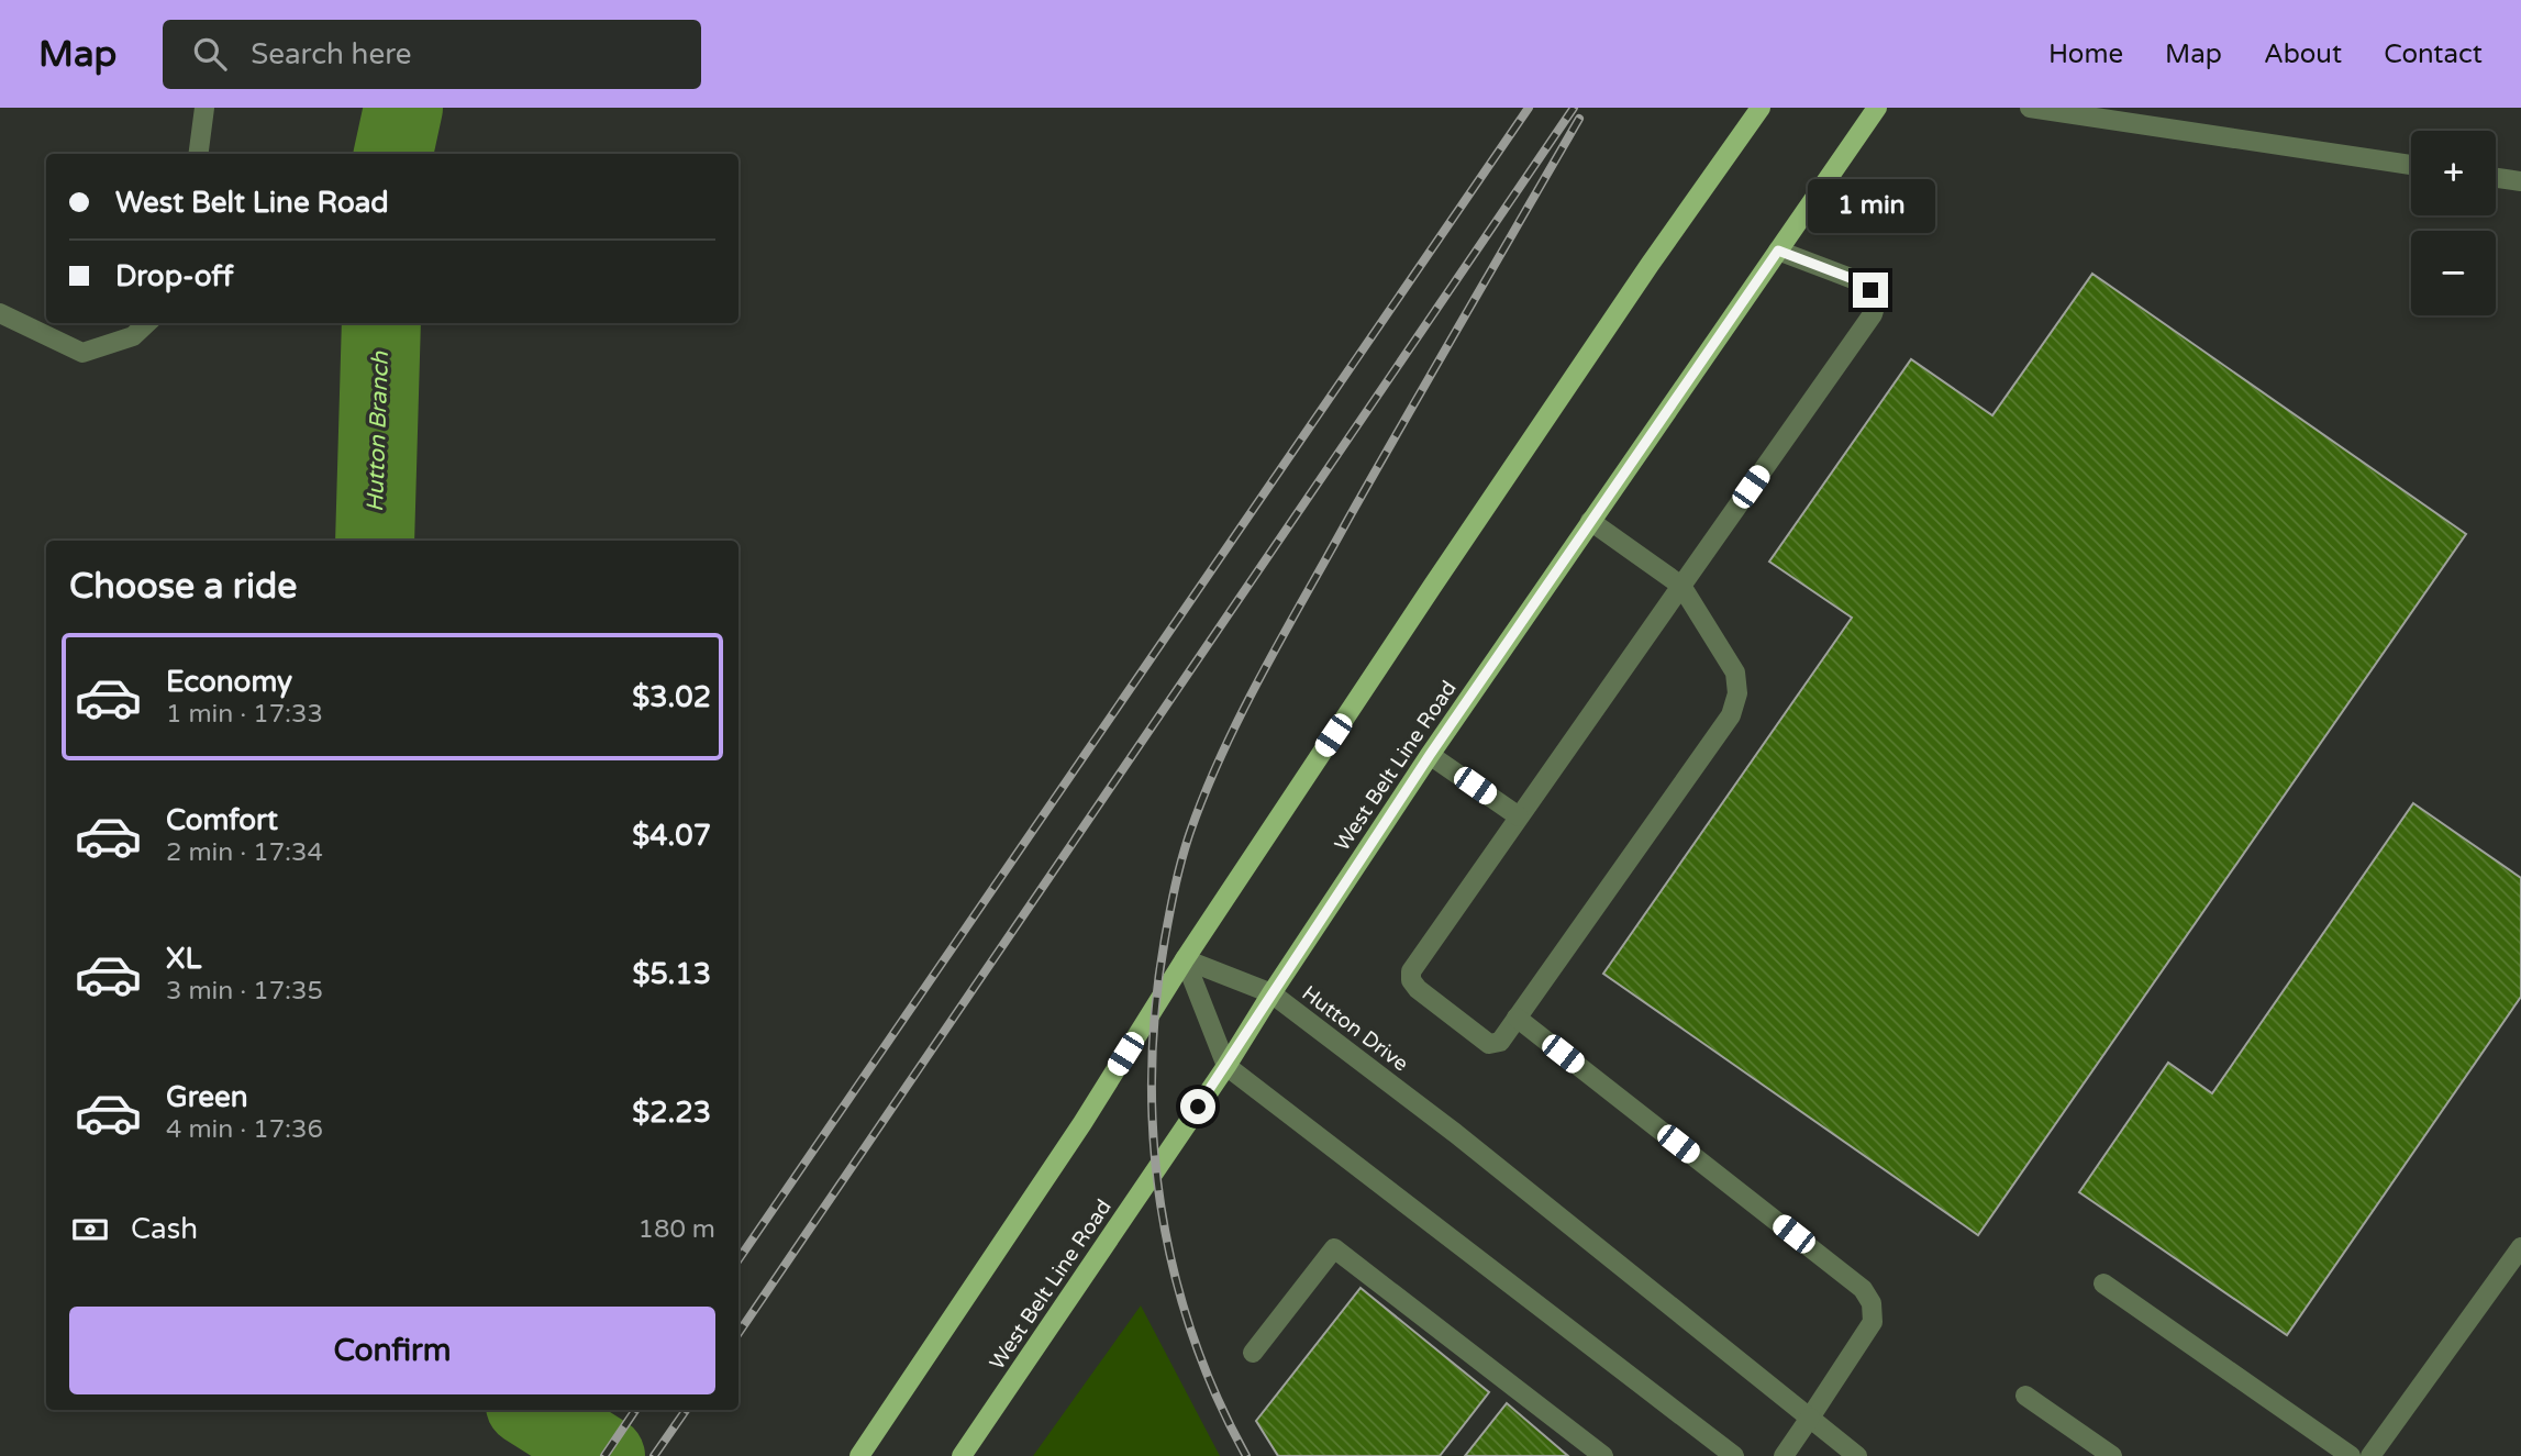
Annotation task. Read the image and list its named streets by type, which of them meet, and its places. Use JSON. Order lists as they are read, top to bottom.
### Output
{
  "streets": {
    "main road": ["West Belt Line Road"],
    "street": ["Hutton Drive"]
  },
  "crossings": [
    ["West Belt Line Road", "Hutton Drive"]
  ],
  "water": ["Hutton Branch"],
  "page": {
    "header": "Map",
    "search": "Search here",
    "nav": [
      "Home",
      "Map",
      "About",
      "Contact"
    ],
    "map_buttons": ["+", "−"],
    "banner": ["West Belt Line Road", "Drop-off"],
    "bubble": "1 min",
    "heading": "Choose a ride",
    "list": [
      {
        "name": "Economy",
        "note": "1 min · 17:33",
        "value": "$3.02"
      },
      {
        "name": "Comfort",
        "note": "2 min · 17:34",
        "value": "$4.07"
      },
      {
        "name": "XL",
        "note": "3 min · 17:35",
        "value": "$5.13"
      },
      {
        "name": "Green",
        "note": "4 min · 17:36",
        "value": "$2.23"
      }
    ],
    "pay": ["Cash", "180 m"],
    "buttons": "Confirm"
  }
}
